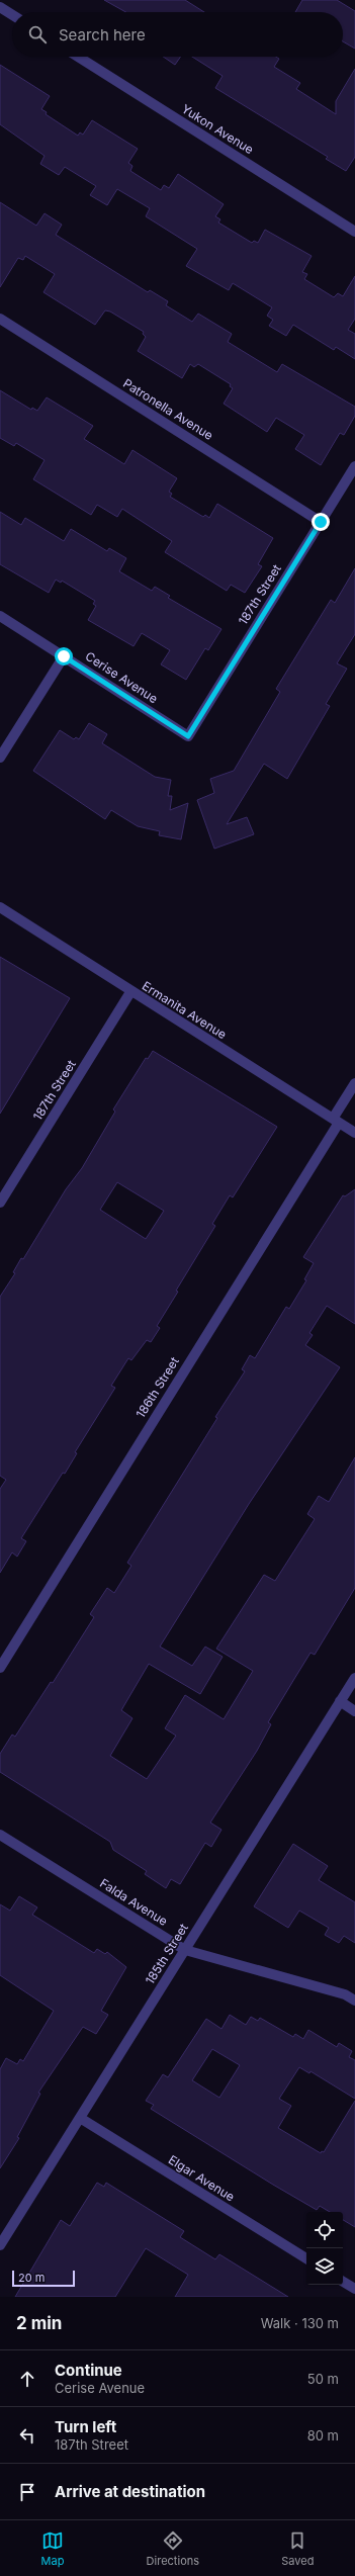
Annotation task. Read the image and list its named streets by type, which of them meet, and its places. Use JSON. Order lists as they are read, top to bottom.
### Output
{
  "streets": {
    "street": [
      "Yukon Avenue",
      "Patronella Avenue",
      "187th Street",
      "Cerise Avenue",
      "Ermanita Avenue",
      "186th Street",
      "Falda Avenue",
      "185th Street",
      "Elgar Avenue"
    ]
  },
  "crossings": [
    ["Patronella Avenue", "187th Street"],
    ["187th Street", "Cerise Avenue"],
    ["187th Street", "Ermanita Avenue"],
    ["Ermanita Avenue", "186th Street"],
    ["Falda Avenue", "185th Street"],
    ["185th Street", "Elgar Avenue"]
  ],
  "scale_bar": "20 m",
  "page": {
    "search": "Search here",
    "scale": "20 m",
    "heading": ["2 min", "Walk · 130 m"],
    "list": [
      ["Continue", "Cerise Avenue", "50 m"],
      ["Turn left", "187th Street", "80 m"],
      "Arrive at destination"
    ],
    "nav": ["Map", "Directions", "Saved"]
  }
}
